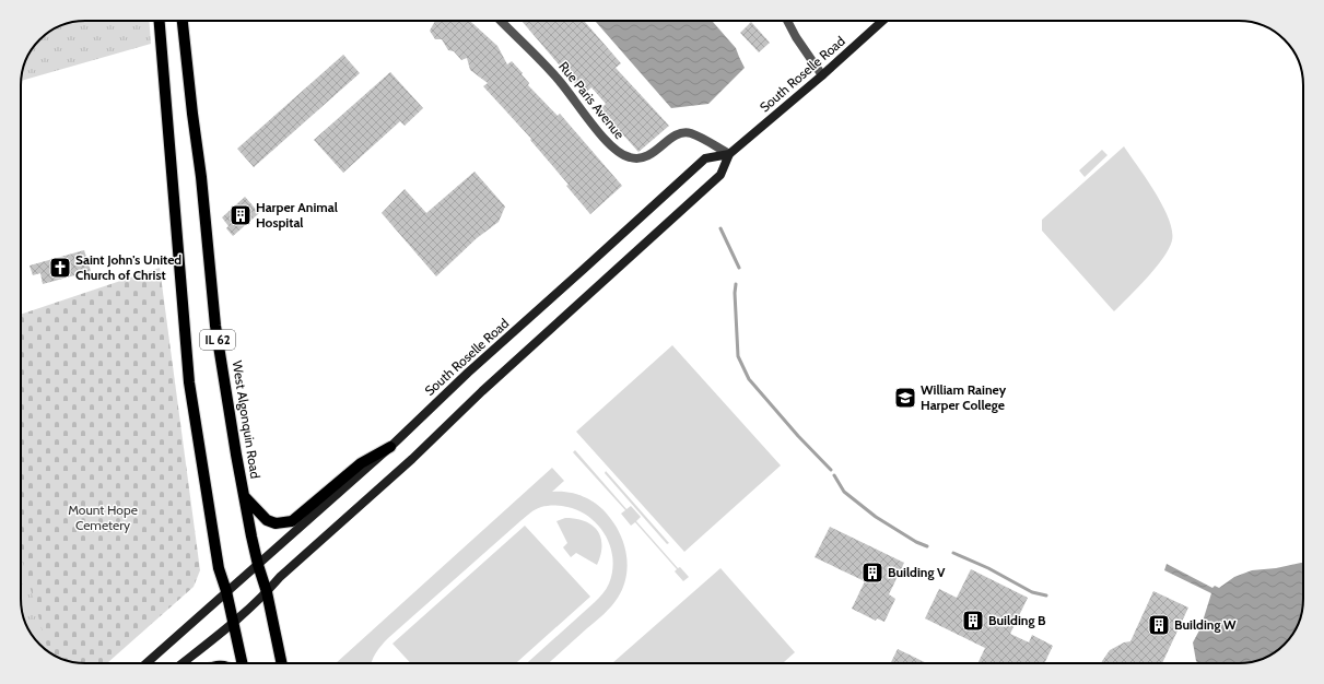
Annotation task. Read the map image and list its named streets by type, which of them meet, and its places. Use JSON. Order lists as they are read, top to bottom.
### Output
{
  "streets": {
    "main road": ["South Roselle Road", "IL 62", "West Algonquin Road"],
    "street": ["Rue Paris Avenue"]
  },
  "crossings": [
    ["South Roselle Road", "Rue Paris Avenue"],
    ["South Roselle Road", "IL 62"],
    ["South Roselle Road", "West Algonquin Road"]
  ],
  "parks": ["Mount Hope Cemetery"],
  "places": {
    "building": [
      "Harper Animal Hospital",
      "Building V",
      "Building B",
      "Building W"
    ],
    "church": ["Saint John's United Church of Christ"],
    "school or university": ["William Rainey Harper College"]
  }
}
